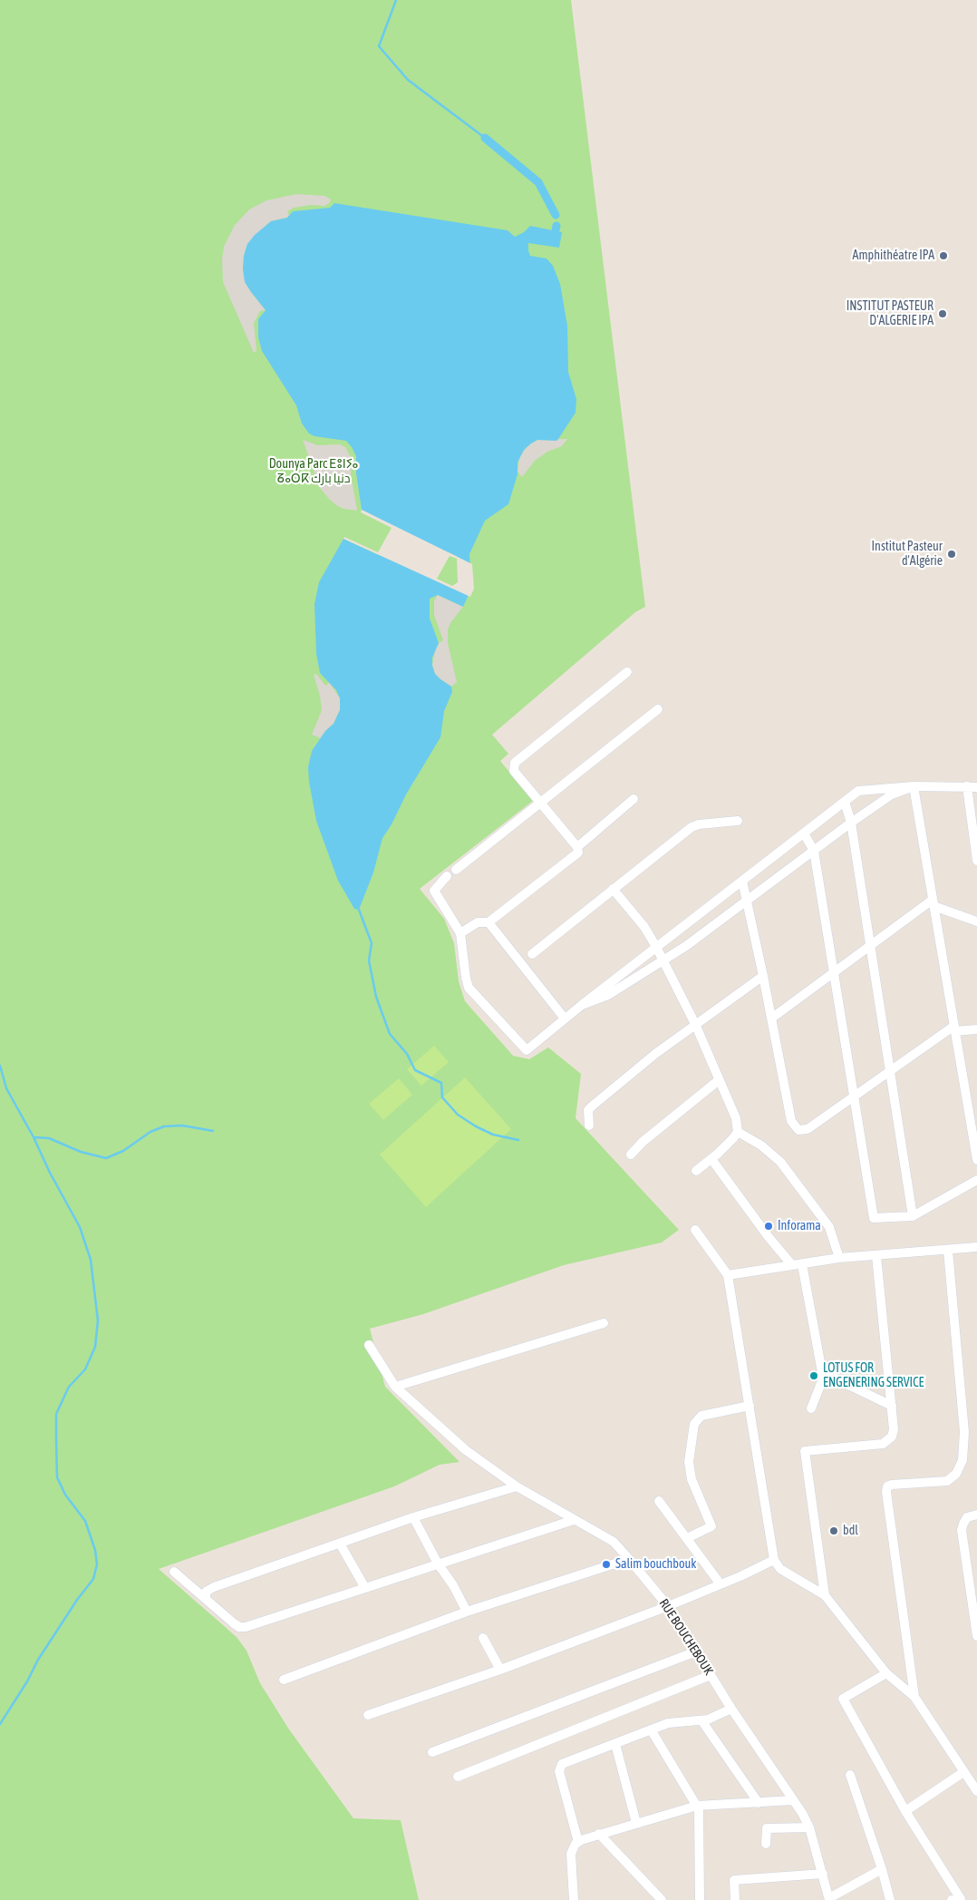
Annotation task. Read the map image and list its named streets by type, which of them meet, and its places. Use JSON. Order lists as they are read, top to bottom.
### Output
{
  "streets": {
    "street": ["RUE BOUCHEBOUK"]
  },
  "parks": ["Dounya Parc ⴹⵓⵏⵢⴰ ⵒⴰⵔⴽ دنيا بارك"],
  "places": [
    "Amphithéatre IPA",
    "INSTITUT PASTEUR D'ALGERIE IPA",
    "Institut Pasteur d'Algérie",
    "Inforama",
    "LOTUS FOR ENGENERING SERVICE",
    "bdl",
    "Salim bouchbouk"
  ]
}
